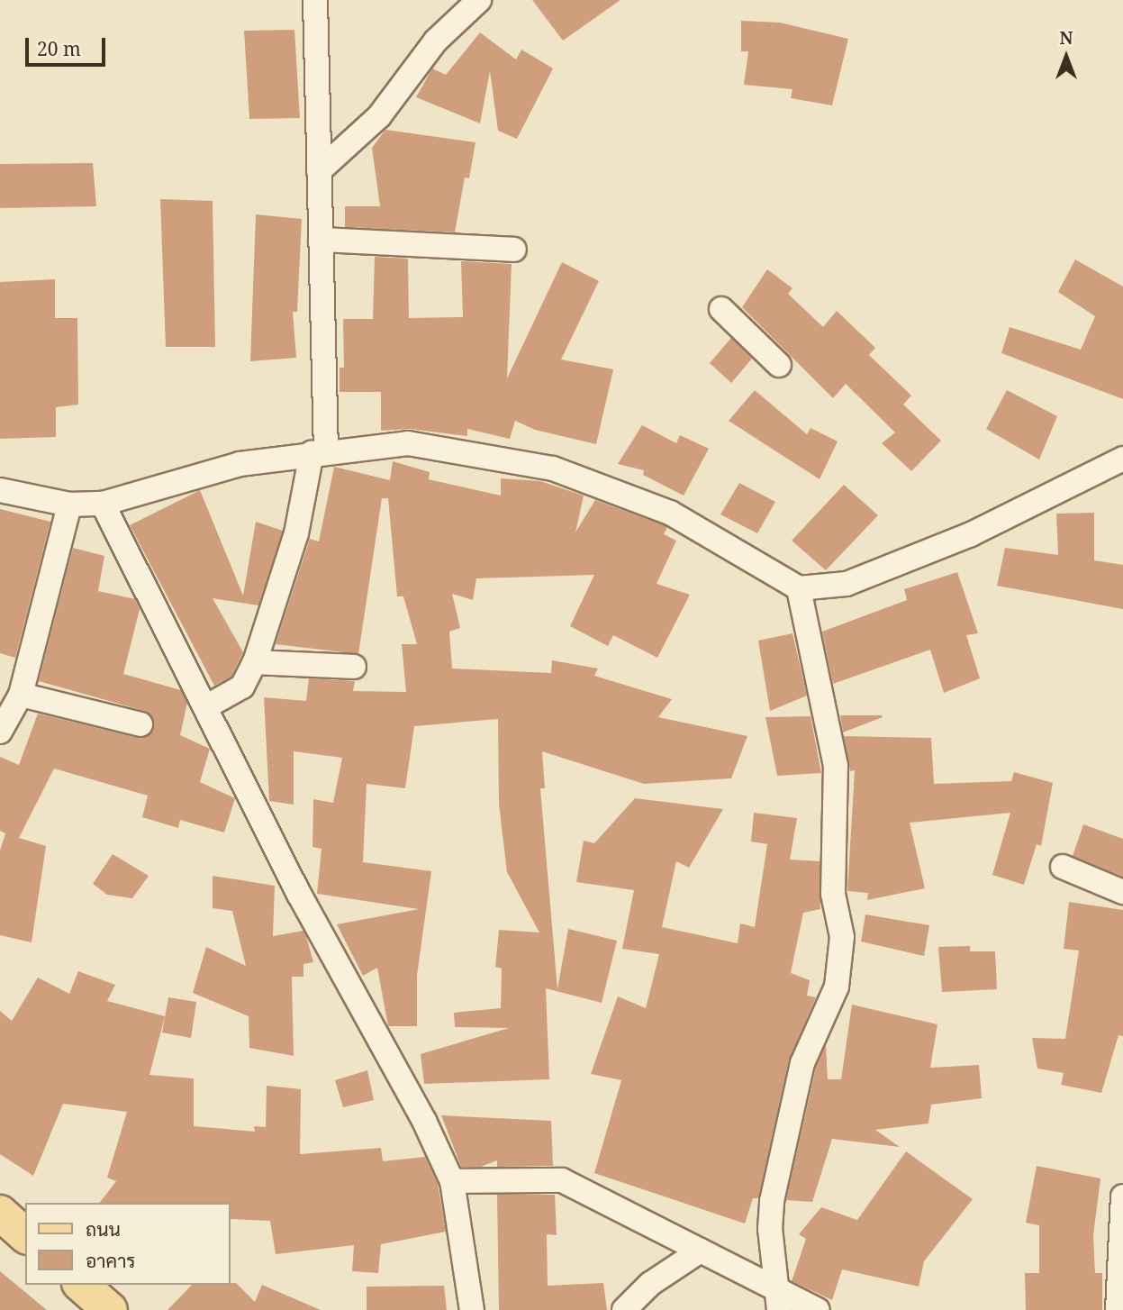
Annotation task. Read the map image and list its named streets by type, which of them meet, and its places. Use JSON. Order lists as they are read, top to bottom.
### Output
{
  "legend": ["ถนน", "อาคาร"],
  "scale_bar": "20 m",
  "north": "top"
}
